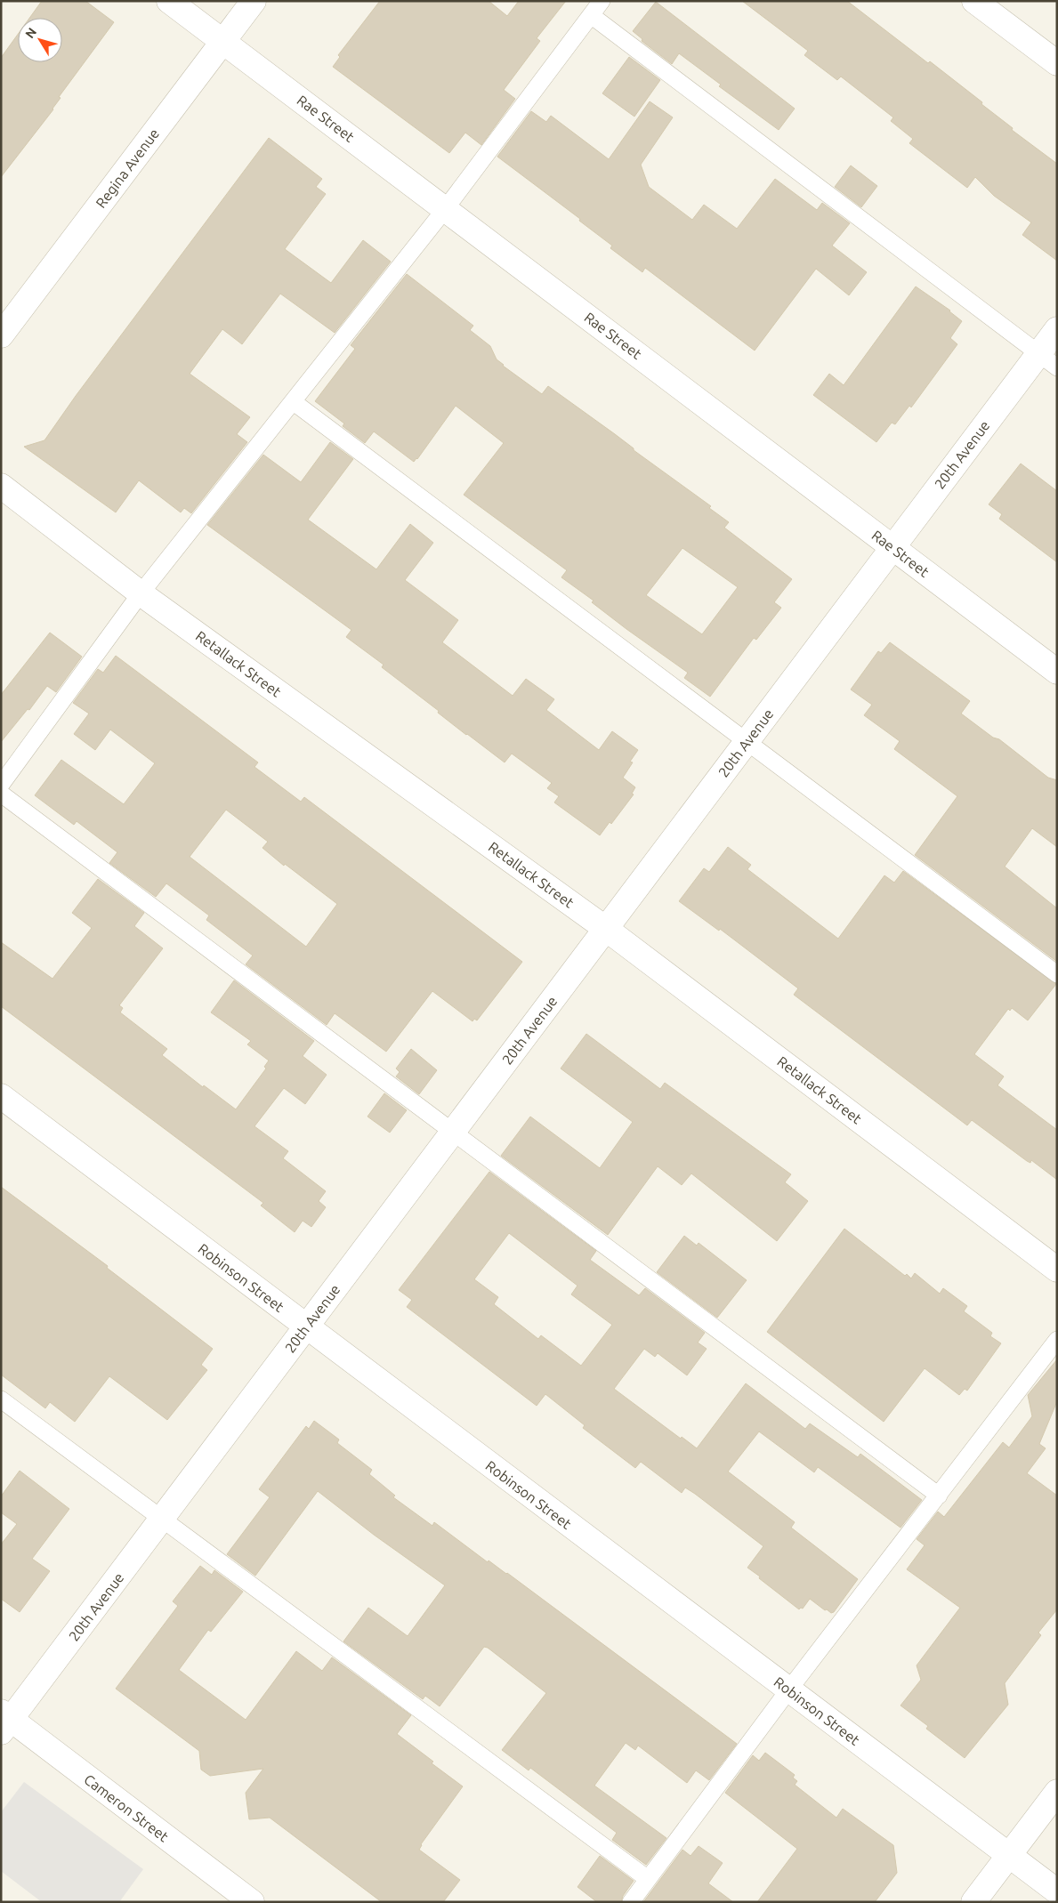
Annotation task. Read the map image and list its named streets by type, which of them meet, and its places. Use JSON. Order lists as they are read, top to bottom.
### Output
{
  "streets": {
    "street": [
      "Rae Street",
      "Regina Avenue",
      "20th Avenue",
      "Retallack Street",
      "Robinson Street",
      "Cameron Street"
    ]
  },
  "crossings": [
    ["Rae Street", "Regina Avenue"],
    ["Rae Street", "20th Avenue"],
    ["20th Avenue", "Retallack Street"],
    ["20th Avenue", "Robinson Street"],
    ["20th Avenue", "Cameron Street"]
  ],
  "north": "top left"
}
